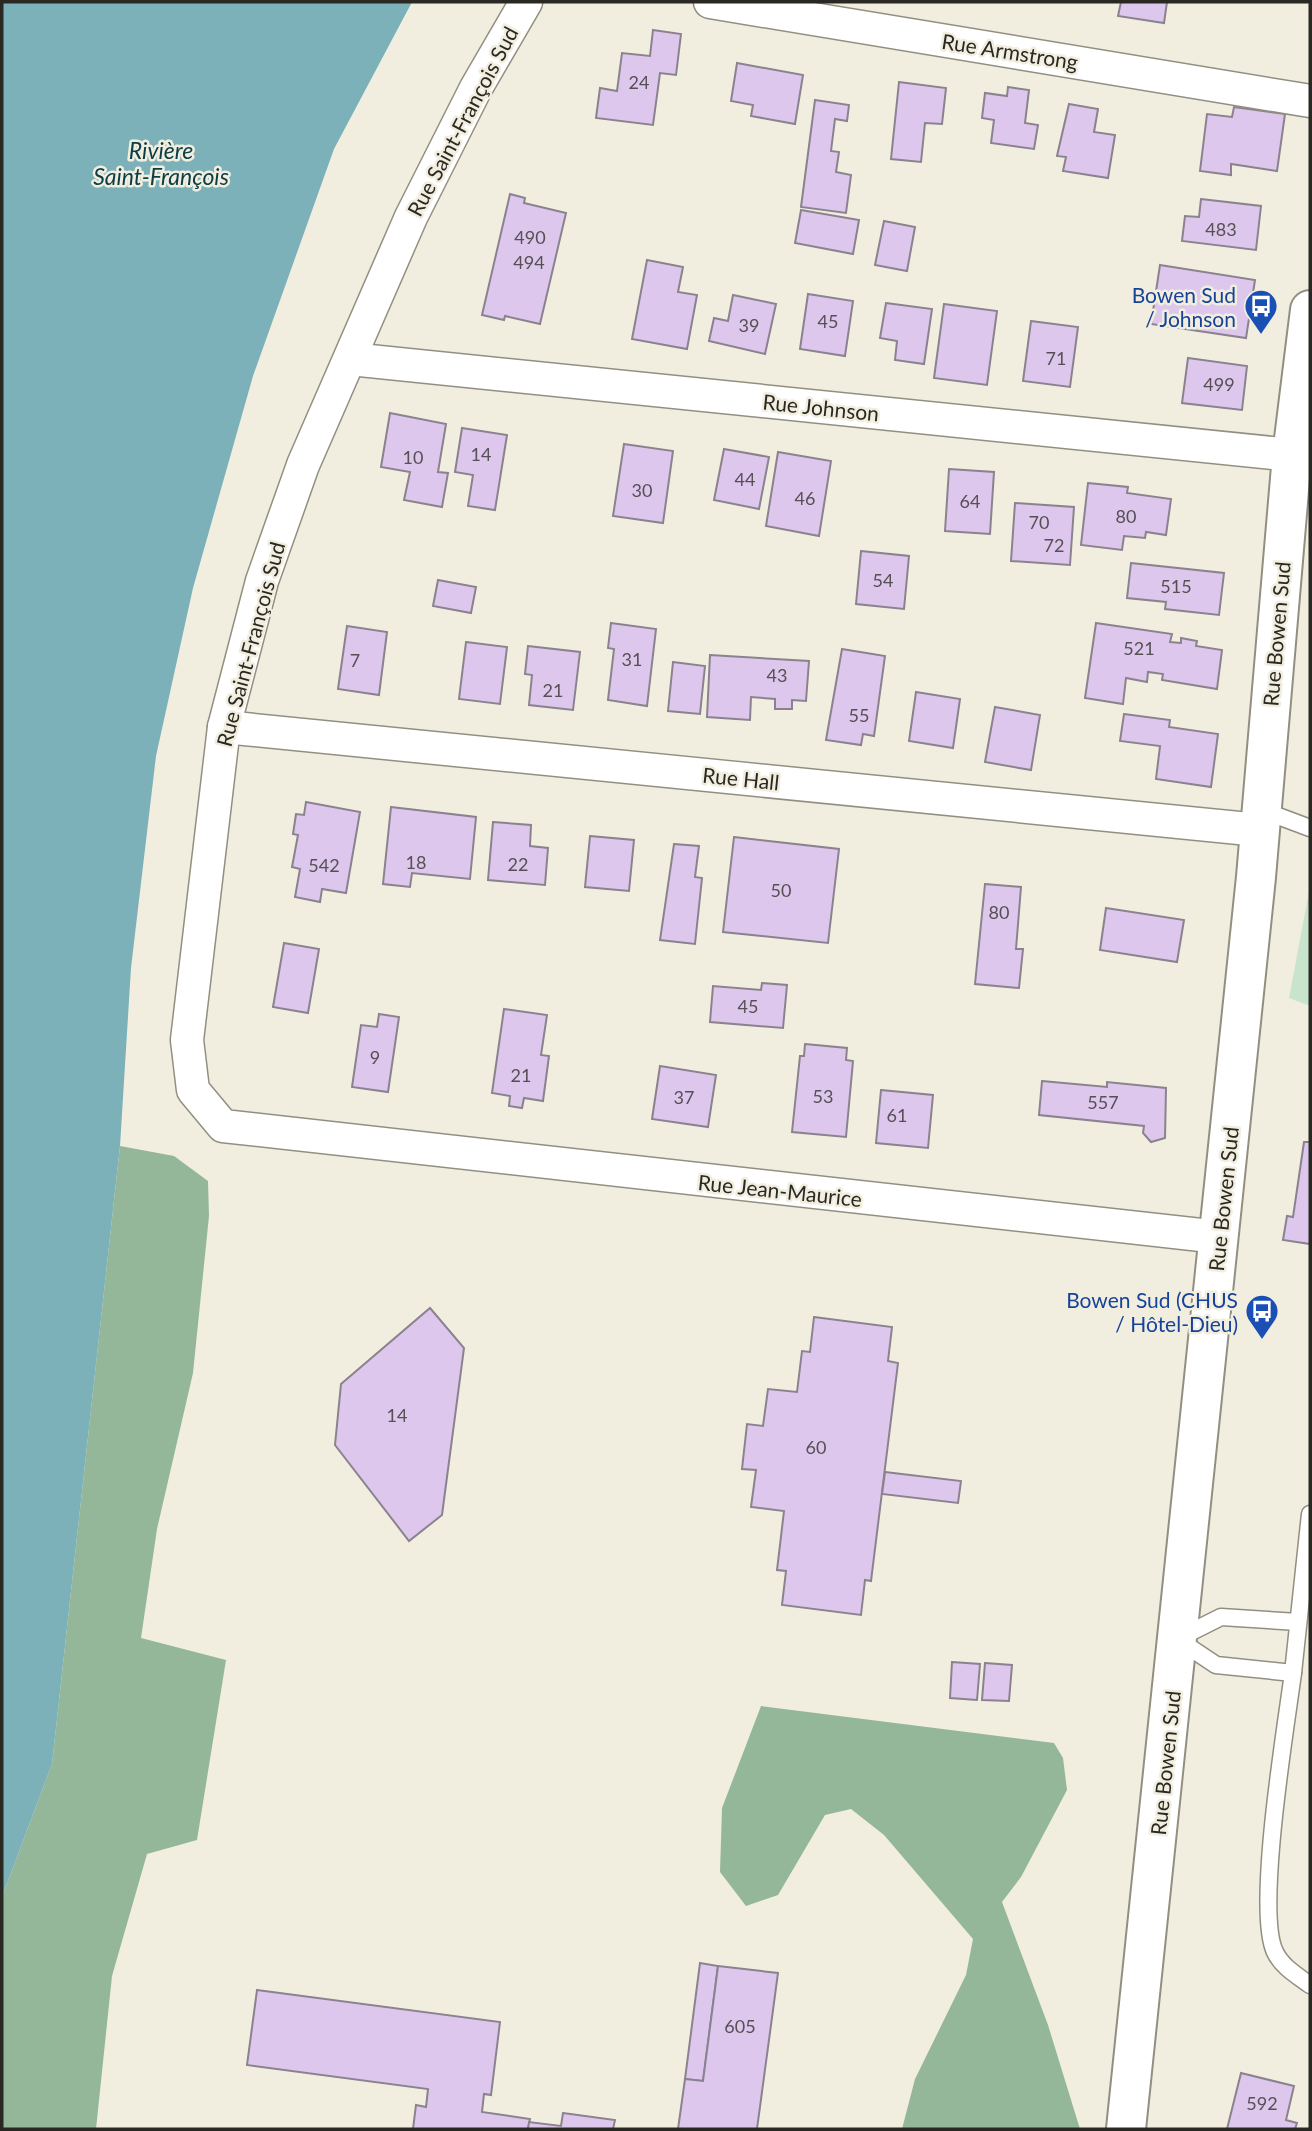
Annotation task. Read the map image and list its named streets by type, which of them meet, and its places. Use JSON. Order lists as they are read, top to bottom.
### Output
{
  "streets": {
    "street": [
      "Rue Armstrong",
      "Rue Saint-François Sud",
      "Rue Johnson",
      "Rue Bowen Sud",
      "Rue Hall",
      "Rue Jean-Maurice"
    ]
  },
  "crossings": [
    ["Rue Saint-François Sud", "Rue Johnson"],
    ["Rue Saint-François Sud", "Rue Hall"],
    ["Rue Saint-François Sud", "Rue Jean-Maurice"],
    ["Rue Johnson", "Rue Bowen Sud"],
    ["Rue Bowen Sud", "Rue Hall"],
    ["Rue Bowen Sud", "Rue Jean-Maurice"]
  ],
  "water": ["Rivière Saint-François"],
  "places": {
    "bus stop": ["Bowen Sud / Johnson", "Bowen Sud (CHUS / Hôtel-Dieu)"]
  },
  "house_numbers": [
    "24",
    "483",
    "490",
    "494",
    "45",
    "39",
    "71",
    "499",
    "14",
    "10",
    "44",
    "30",
    "46",
    "64",
    "80",
    "70",
    "72",
    "54",
    "515",
    "521",
    "31",
    "7",
    "43",
    "21",
    "55",
    "18",
    "22",
    "542",
    "50",
    "80",
    "45",
    "9",
    "21",
    "53",
    "37",
    "557",
    "61",
    "14",
    "60",
    "605",
    "592"
  ]
}
